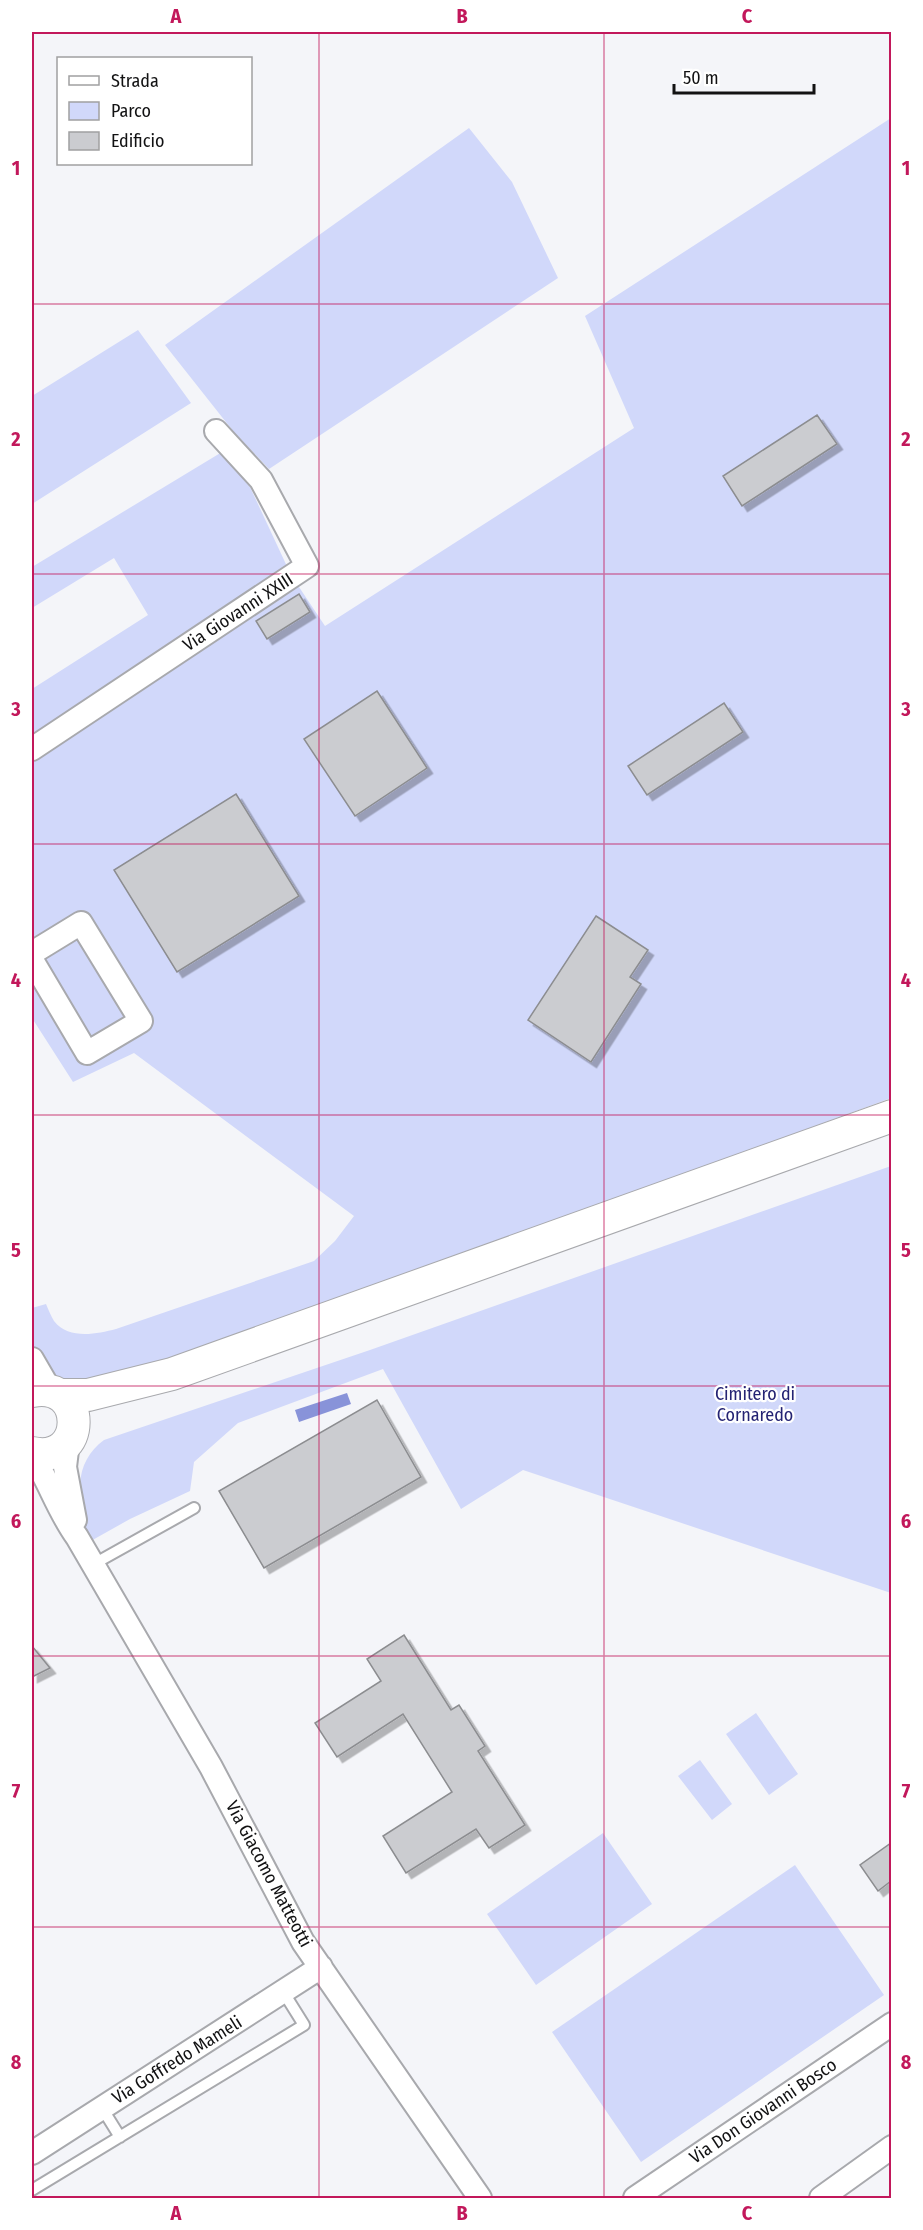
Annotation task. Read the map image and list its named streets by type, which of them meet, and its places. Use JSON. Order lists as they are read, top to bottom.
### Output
{
  "streets": {
    "street": [
      "Via Giovanni XXIII",
      "Via Giacomo Matteotti",
      "Via Goffredo Mameli",
      "Via Don Giovanni Bosco"
    ]
  },
  "crossings": [
    ["Via Giacomo Matteotti", "Via Goffredo Mameli"]
  ],
  "parks": ["Cimitero di Cornaredo"],
  "legend": ["Strada", "Parco", "Edificio"],
  "scale_bar": "50 m",
  "grid": {
    "columns": ["A", "B", "C"],
    "rows": [
      "1",
      "2",
      "3",
      "4",
      "5",
      "6",
      "7",
      "8"
    ]
  }
}
